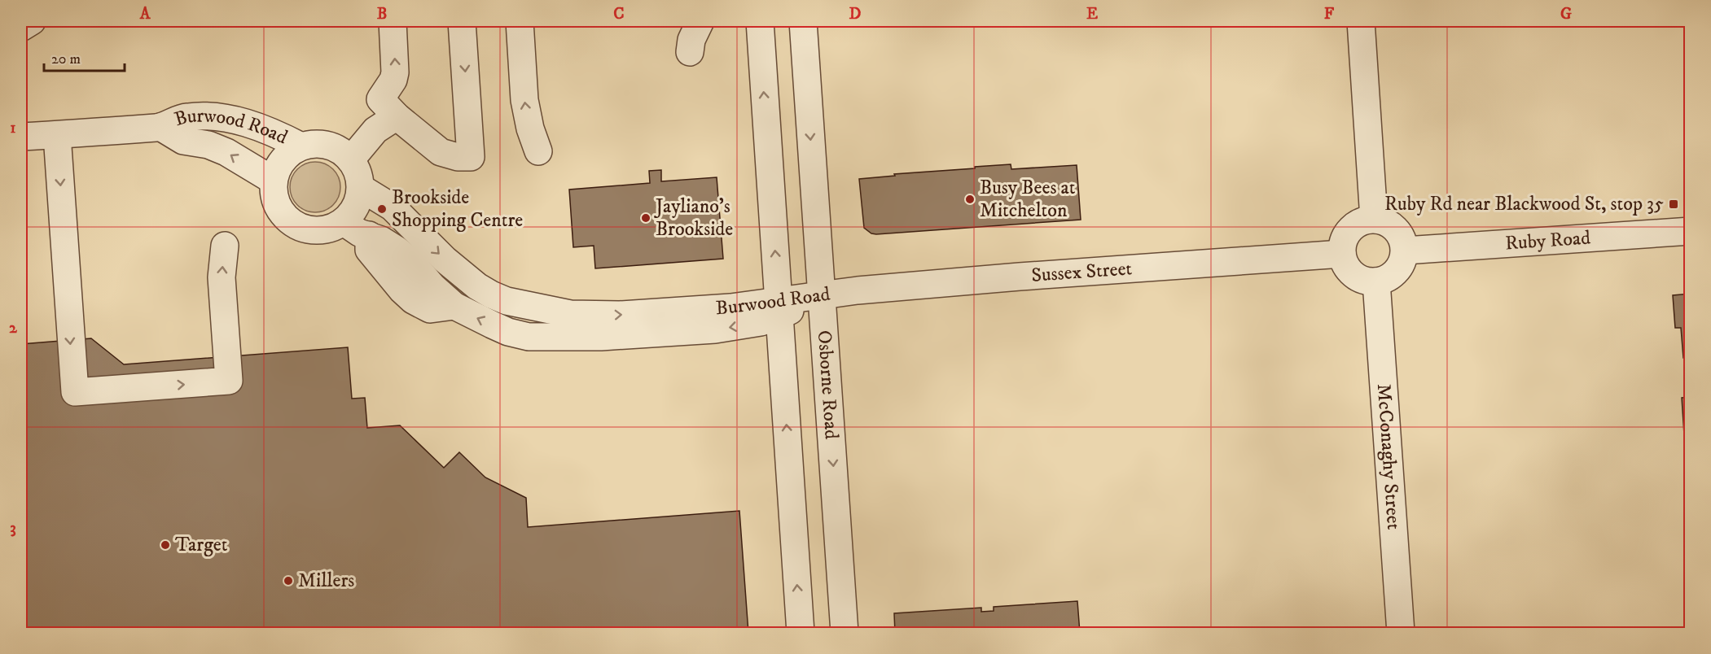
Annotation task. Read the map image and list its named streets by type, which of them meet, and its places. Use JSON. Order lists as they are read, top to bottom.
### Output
{
  "streets": {
    "street": [
      "Burwood Road",
      "Ruby Road",
      "Sussex Street",
      "Osborne Road",
      "McConaghy Street"
    ]
  },
  "crossings": [
    ["Burwood Road", "Sussex Street"],
    ["Burwood Road", "Osborne Road"],
    ["Ruby Road", "Sussex Street"],
    ["Ruby Road", "McConaghy Street"],
    ["Sussex Street", "Osborne Road"],
    ["Sussex Street", "McConaghy Street"]
  ],
  "places": {
    "other": [
      "Busy Bees at Mitchelton",
      "Brookside Shopping Centre",
      "Jayliano's Brookside",
      "Target",
      "Millers"
    ],
    "transit": ["Ruby Rd near Blackwood St, stop 35"]
  },
  "scale_bar": "20 m",
  "grid": {
    "columns": [
      "A",
      "B",
      "C",
      "D",
      "E",
      "F",
      "G"
    ],
    "rows": ["1", "2", "3"]
  }
}
